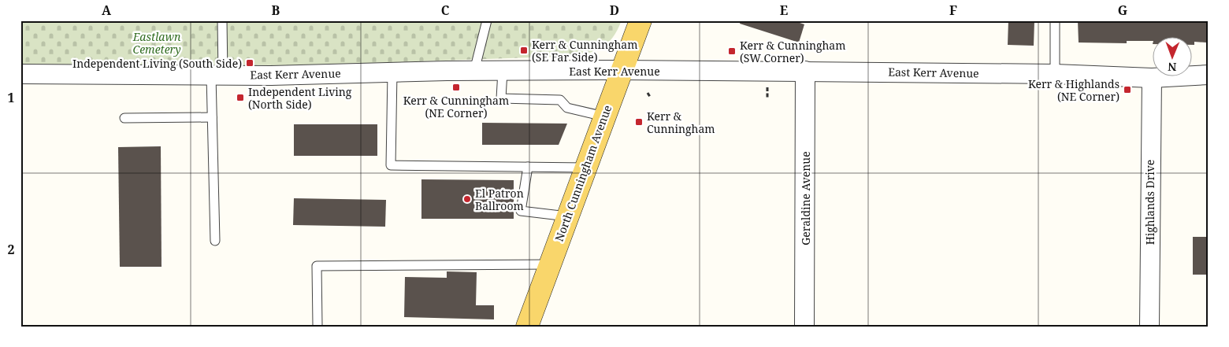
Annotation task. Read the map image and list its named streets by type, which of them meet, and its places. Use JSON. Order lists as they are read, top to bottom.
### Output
{
  "streets": {
    "main road": ["North Cunningham Avenue"],
    "street": ["East Kerr Avenue", "Geraldine Avenue", "Highlands Drive"]
  },
  "crossings": [
    ["East Kerr Avenue", "North Cunningham Avenue"],
    ["East Kerr Avenue", "Geraldine Avenue"],
    ["East Kerr Avenue", "Highlands Drive"]
  ],
  "parks": ["Eastlawn Cemetery"],
  "places": {
    "transit": [
      "Kerr & Cunningham (SE Far Side)",
      "Kerr & Cunningham (SW Corner)",
      "Independent Living (South Side)",
      "Kerr & Cunningham (NE Corner)",
      "Kerr & Highlands (NE Corner)",
      "Independent Living (North Side)",
      "Kerr & Cunningham"
    ],
    "other": ["El Patron Ballroom"]
  },
  "north": "bottom",
  "grid": {
    "columns": [
      "A",
      "B",
      "C",
      "D",
      "E",
      "F",
      "G"
    ],
    "rows": ["1", "2"]
  }
}
